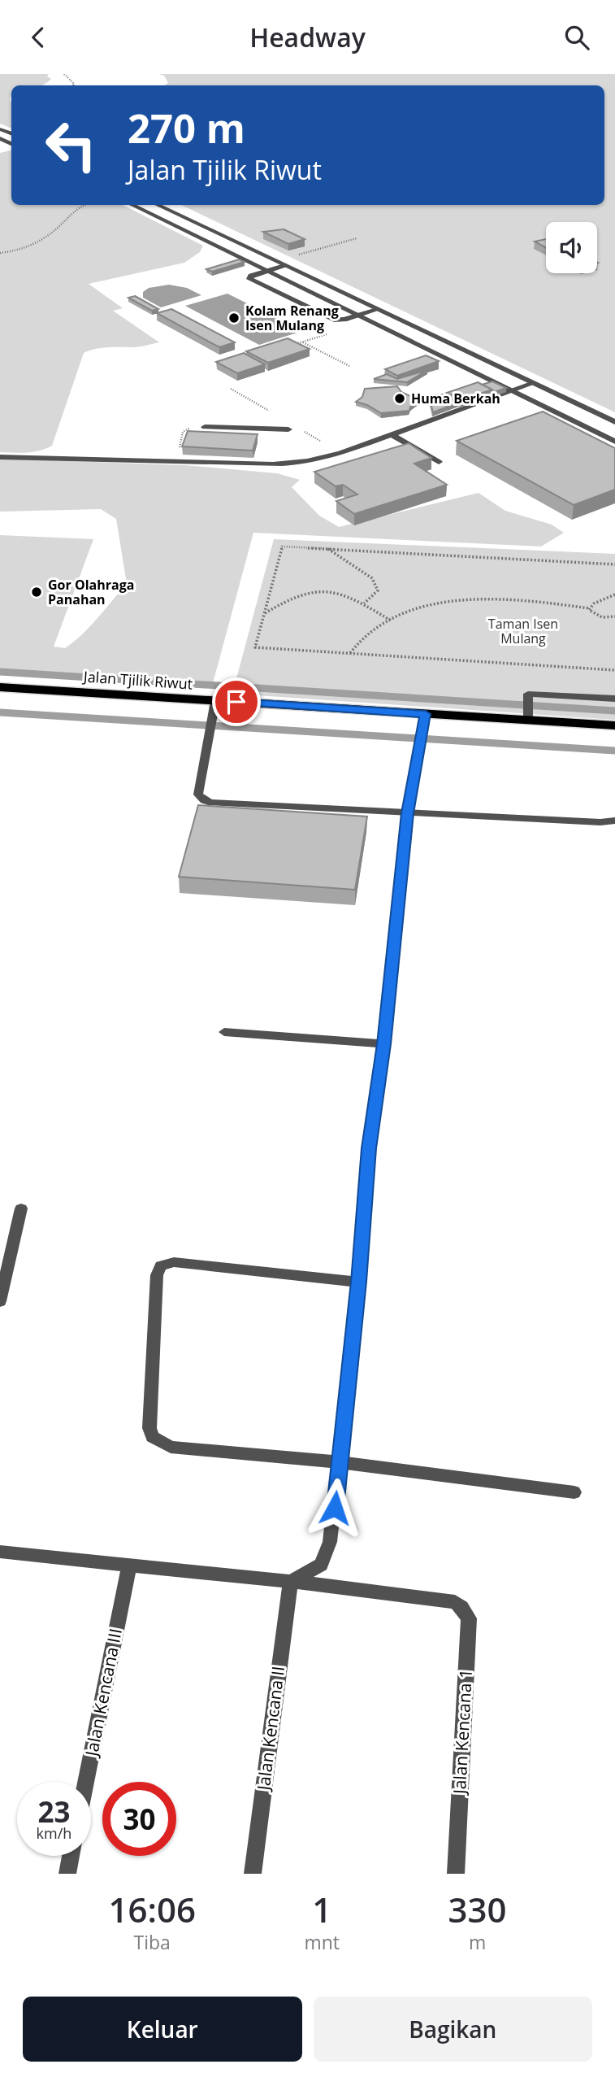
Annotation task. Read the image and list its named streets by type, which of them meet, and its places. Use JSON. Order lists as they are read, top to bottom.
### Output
{
  "streets": {
    "highway": ["Jalan Tjilik Riwut"],
    "street": ["Jalan Kencana III", "Jalan Kencana II", "Jalan Kencana 1"]
  },
  "crossings": [
    ["Jalan Kencana II", "Jalan Kencana 1"]
  ],
  "parks": ["Taman Isen Mulang"],
  "places": ["Kolam Renang Isen Mulang", "Huma Berkah", "Gor Olahraga Panahan"],
  "page": {
    "header": "Headway",
    "turn": ["270 m", "Jalan Tjilik Riwut"],
    "speed": "23 km/h",
    "limit": "30",
    "eta": [
      "16:06",
      "Tiba",
      "1",
      "mnt",
      "330",
      "m"
    ],
    "buttons": ["Keluar", "Bagikan"]
  }
}
